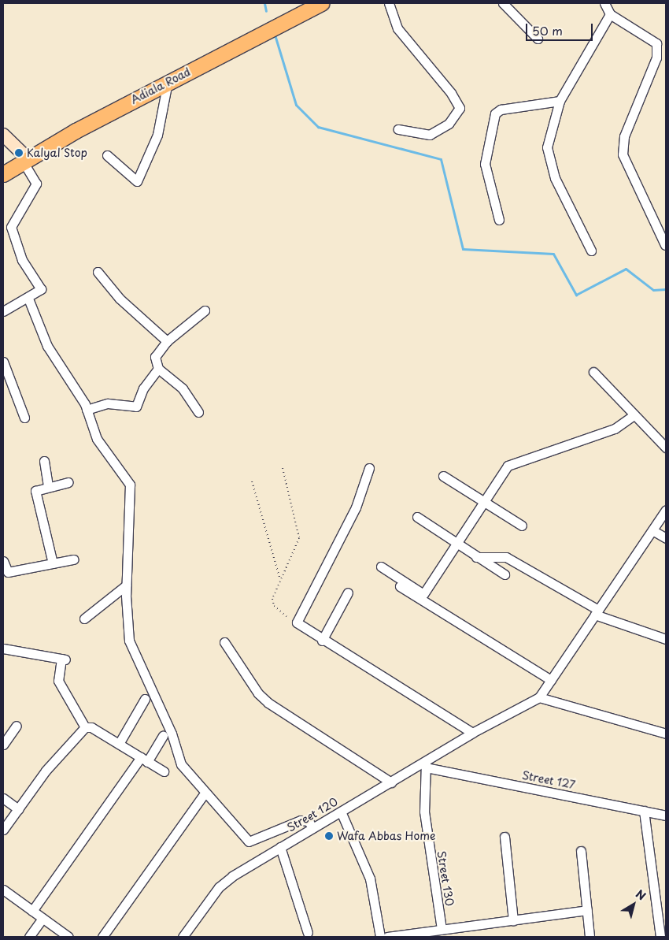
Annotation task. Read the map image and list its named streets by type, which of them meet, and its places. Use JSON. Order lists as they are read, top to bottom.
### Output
{
  "streets": {
    "main road": ["Adiala Road"],
    "street": ["Street 127", "Street 120", "Street 130"]
  },
  "crossings": [
    ["Street 127", "Street 120"],
    ["Street 127", "Street 130"],
    ["Street 120", "Street 130"]
  ],
  "places": ["Kalyal Stop", "Wafa Abbas Home"],
  "scale_bar": "50 m",
  "north": "top right"
}
